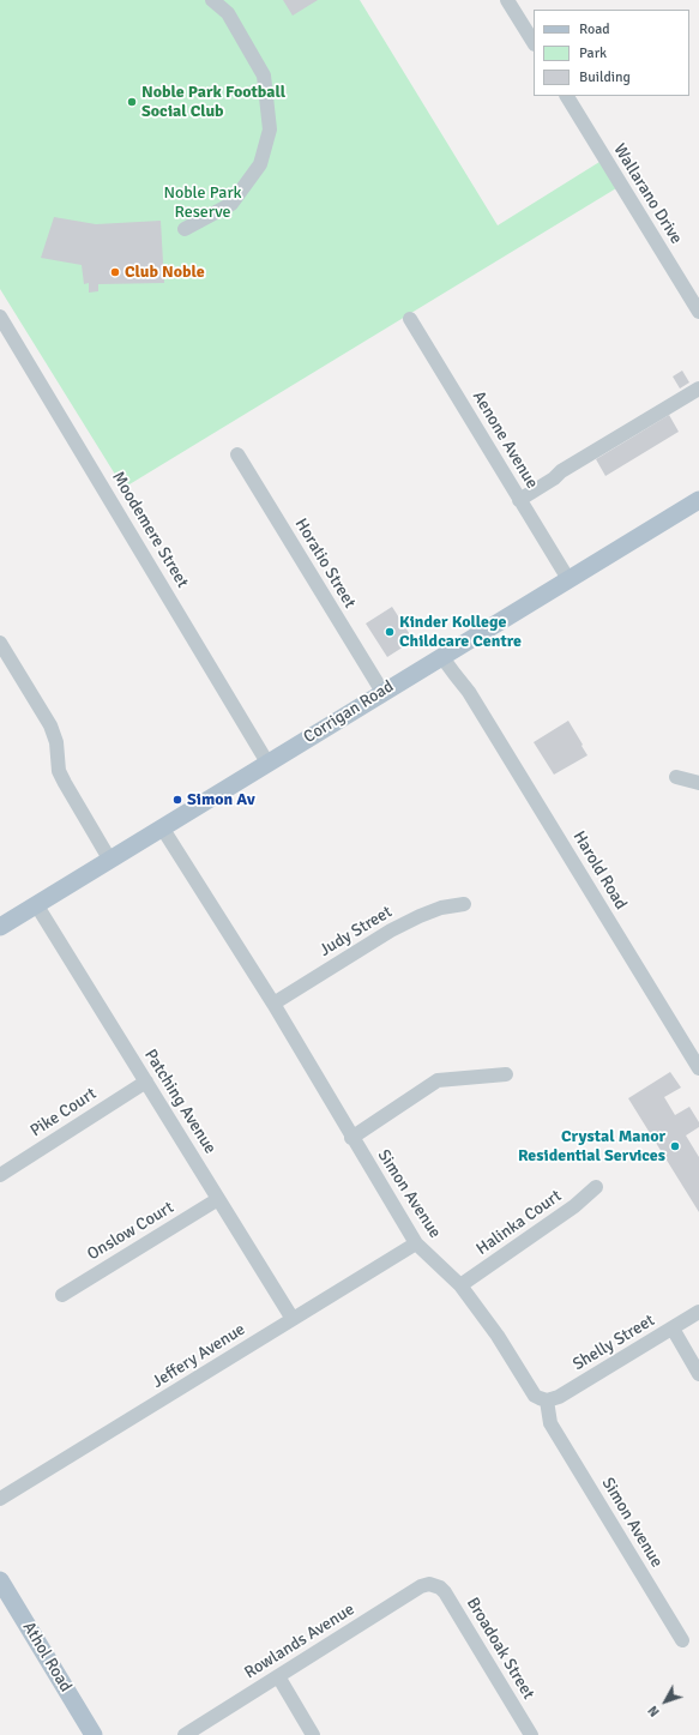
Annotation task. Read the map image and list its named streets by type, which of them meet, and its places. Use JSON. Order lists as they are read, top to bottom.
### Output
{
  "streets": {
    "main road": ["Corrigan Road", "Athol Road"],
    "street": [
      "Wallarano Drive",
      "Aenone Avenue",
      "Moodemere Street",
      "Horatio Street",
      "Harold Road",
      "Judy Street",
      "Patching Avenue",
      "Pike Court",
      "Simon Avenue",
      "Halinka Court",
      "Onslow Court",
      "Shelly Street",
      "Jeffery Avenue",
      "Rowlands Avenue",
      "Broadoak Street"
    ]
  },
  "crossings": [
    ["Aenone Avenue", "Corrigan Road"],
    ["Moodemere Street", "Corrigan Road"],
    ["Horatio Street", "Corrigan Road"],
    ["Corrigan Road", "Harold Road"],
    ["Corrigan Road", "Patching Avenue"],
    ["Corrigan Road", "Simon Avenue"],
    ["Judy Street", "Simon Avenue"],
    ["Patching Avenue", "Pike Court"],
    ["Patching Avenue", "Onslow Court"],
    ["Patching Avenue", "Jeffery Avenue"],
    ["Simon Avenue", "Halinka Court"],
    ["Simon Avenue", "Shelly Street"],
    ["Simon Avenue", "Jeffery Avenue"],
    ["Rowlands Avenue", "Broadoak Street"]
  ],
  "parks": ["Noble Park Reserve"],
  "places": [
    "Noble Park Football Social Club",
    "Club Noble",
    "Kinder Kollege Childcare Centre",
    "Simon Av",
    "Crystal Manor Residential Services"
  ],
  "legend": ["Road", "Park", "Building"],
  "north": "bottom left"
}
